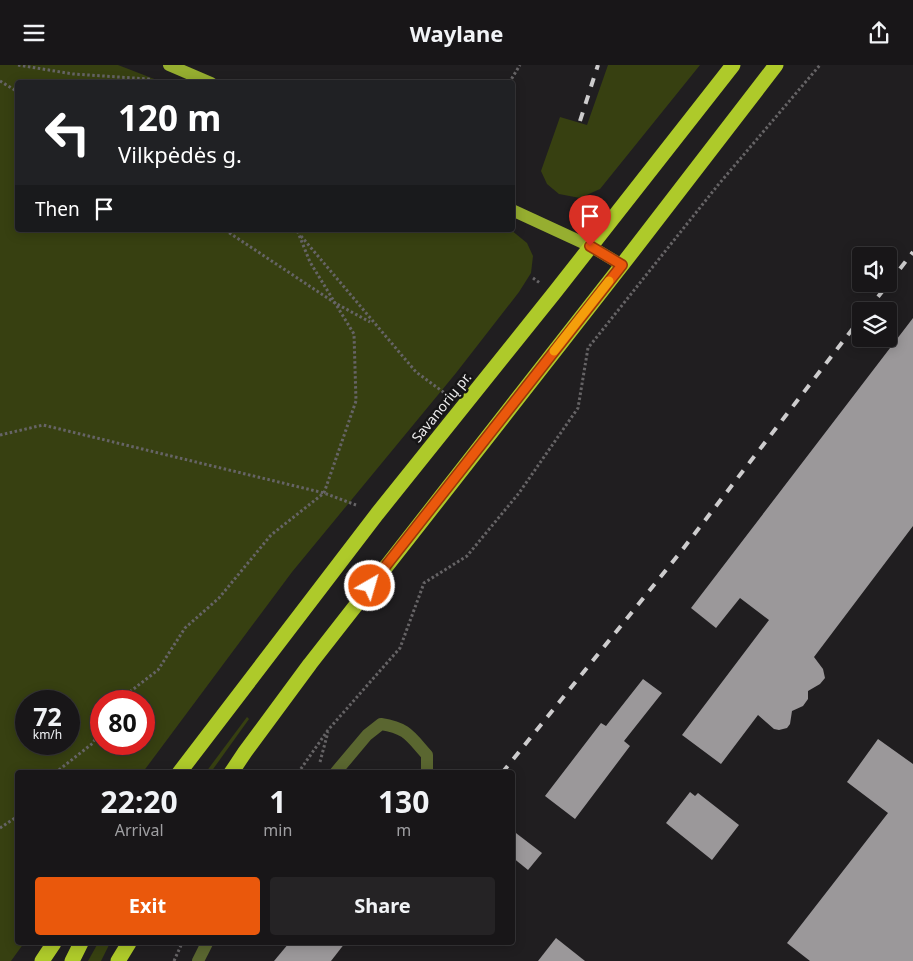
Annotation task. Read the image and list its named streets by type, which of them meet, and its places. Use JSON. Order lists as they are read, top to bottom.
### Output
{
  "streets": {
    "highway": ["Savanorių pr."]
  },
  "page": {
    "header": "Waylane",
    "turn": ["120 m", "Vilkpėdės g."],
    "then": "Then",
    "speed": "72 km/h",
    "limit": "80",
    "eta": [
      "22:20",
      "Arrival",
      "1",
      "min",
      "130",
      "m"
    ],
    "buttons": ["Exit", "Share"]
  }
}
